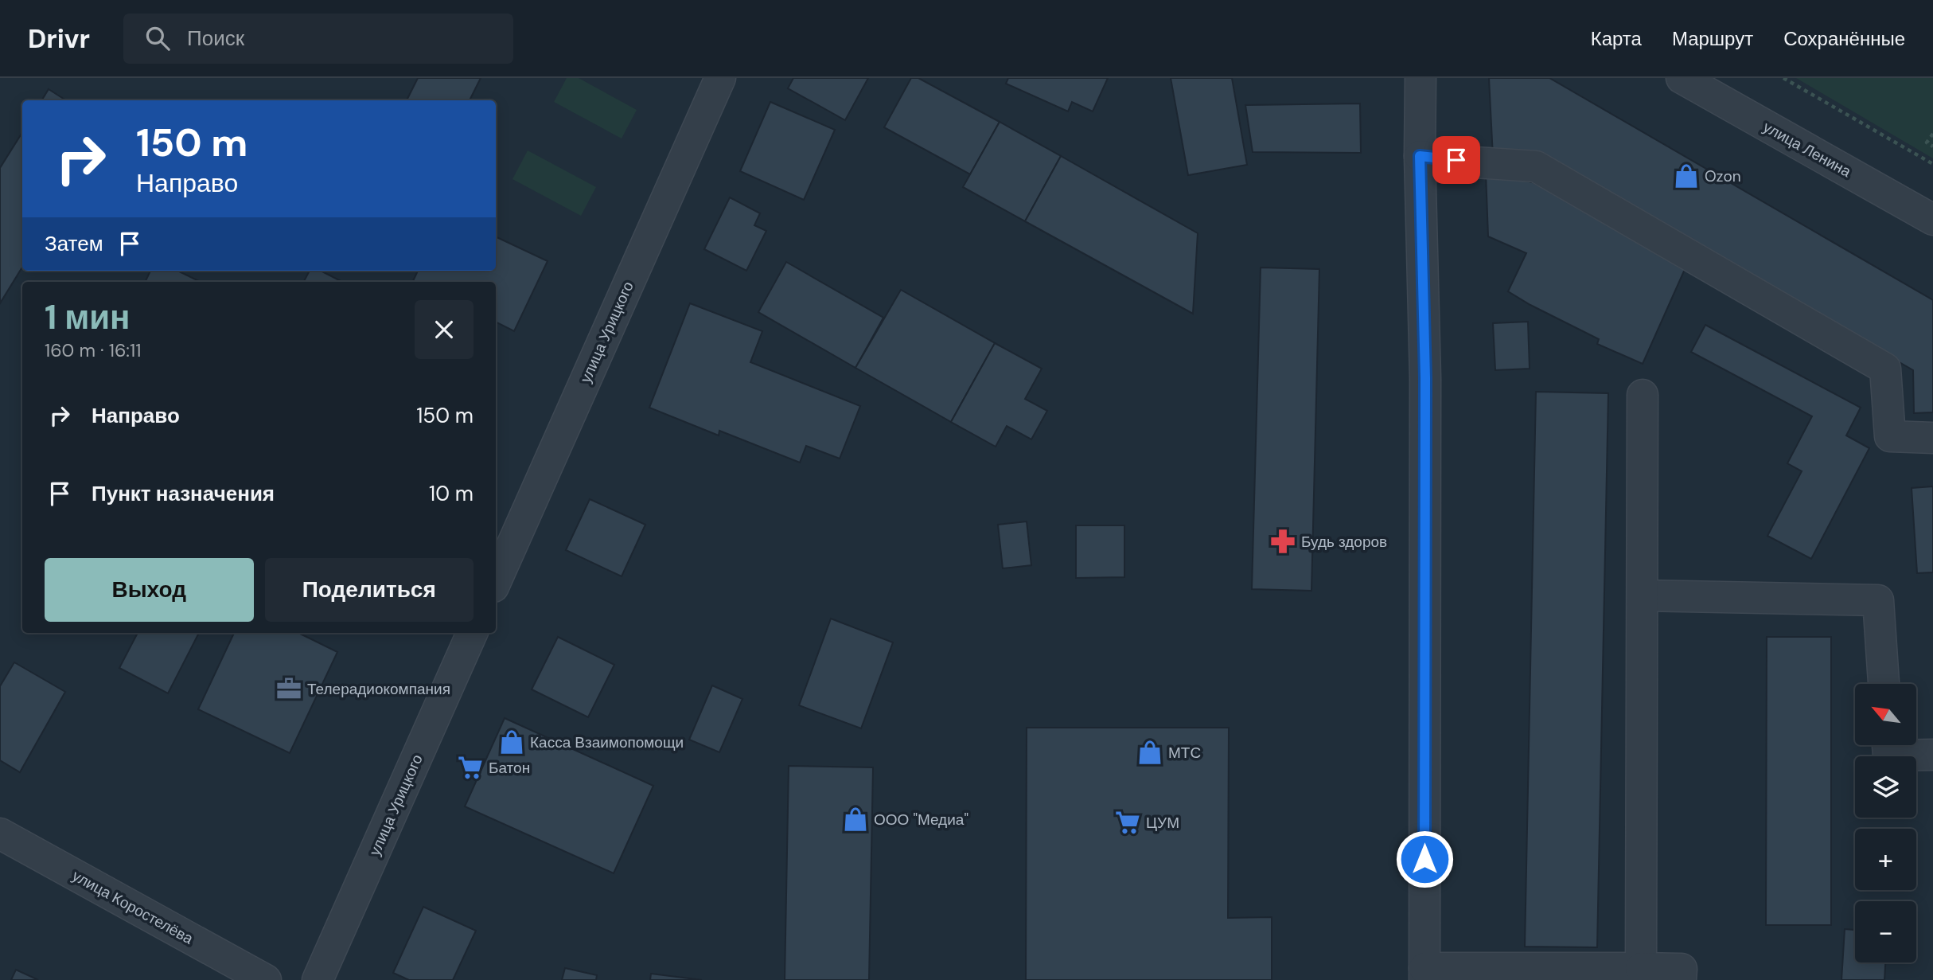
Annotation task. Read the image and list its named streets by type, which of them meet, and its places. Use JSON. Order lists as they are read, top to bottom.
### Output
{
  "streets": {
    "street": ["улица Ленина", "улица Урицкого", "улица Коростелёва"]
  },
  "places": {
    "shop": [
      "Ozon",
      "Касса Взаимопомощи",
      "МТС",
      "ООО \"Медиа\""
    ],
    "pharmacy": ["Будь здоров"],
    "office": ["Телерадиокомпания"],
    "supermarket": ["Батон", "ЦУМ"]
  },
  "north": "top left",
  "page": {
    "header": "Drivr",
    "search": "Поиск",
    "nav": ["Карта", "Маршрут", "Сохранённые"],
    "turn": ["150 m", "Направо"],
    "then": "Затем",
    "heading": ["1 мин", "160 m · 16:11"],
    "list": [
      {
        "name": "Направо",
        "value": "150 m"
      },
      {
        "name": "Пункт назначения",
        "value": "10 m"
      }
    ],
    "buttons": ["Выход", "Поделиться"],
    "map_buttons": ["+", "−"]
  }
}
